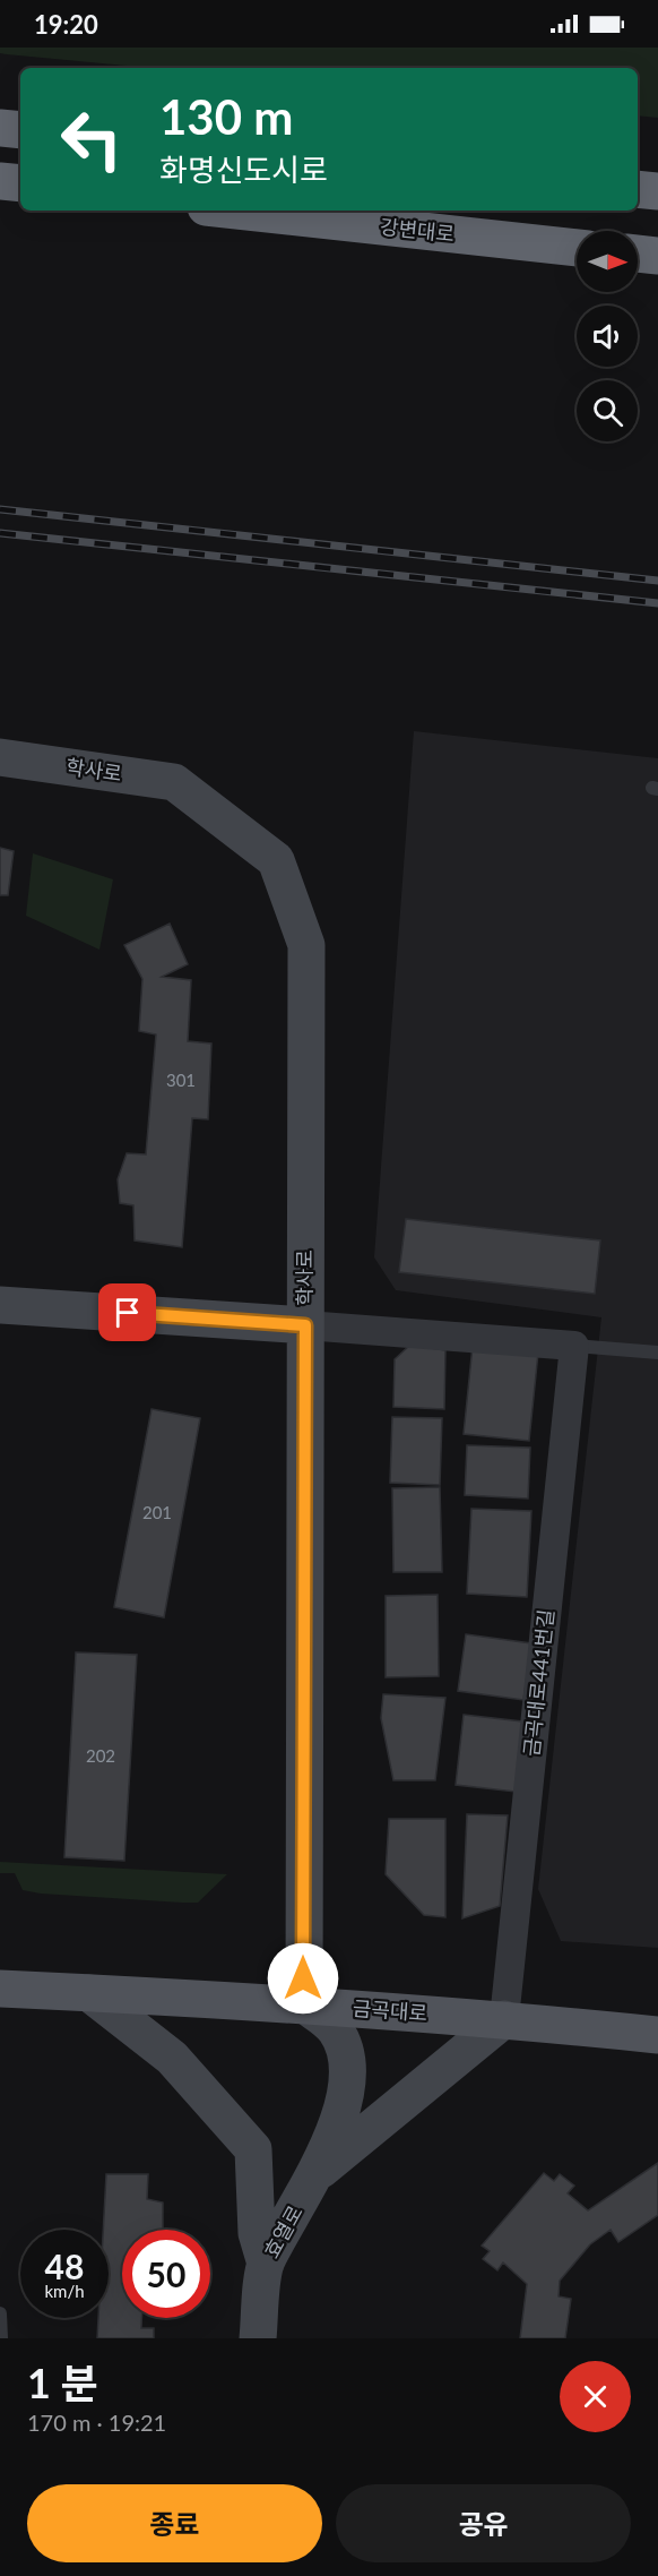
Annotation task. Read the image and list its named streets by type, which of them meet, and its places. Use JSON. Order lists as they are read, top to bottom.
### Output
{
  "streets": {
    "highway": ["강변대로"],
    "main road": ["학사로", "금곡대로", "효열로"],
    "street": ["금곡대로441번길"]
  },
  "crossings": [
    ["학사로", "금곡대로"],
    ["금곡대로441번길", "금곡대로"]
  ],
  "house_numbers": ["301", "201", "202"],
  "north": "right",
  "page": {
    "status": "19:20",
    "turn": ["130 m", "화명신도시로"],
    "speed": "48 km/h",
    "limit": "50",
    "heading": ["1 분", "170 m · 19:21"],
    "buttons": ["종료", "공유"]
  }
}
